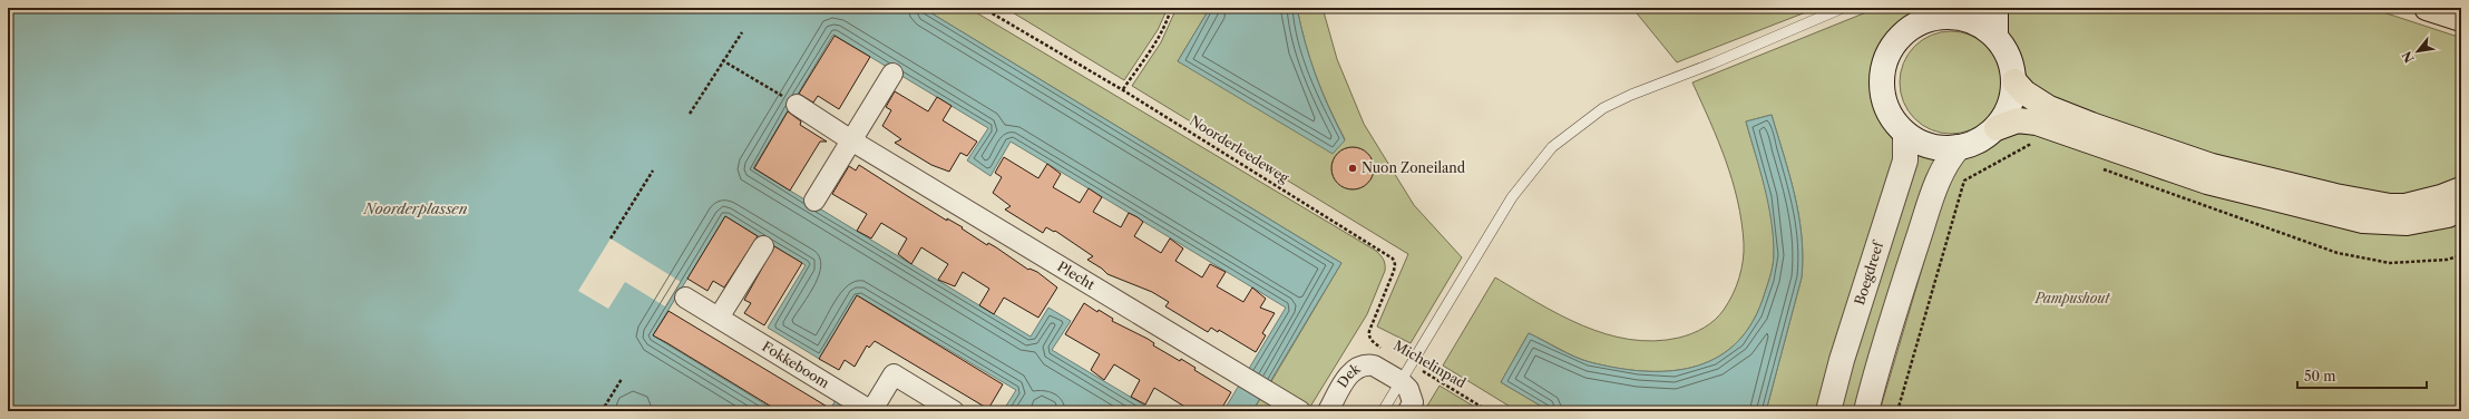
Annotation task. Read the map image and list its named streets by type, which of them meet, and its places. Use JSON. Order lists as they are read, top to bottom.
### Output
{
  "streets": {
    "street": [
      "Boegdreef",
      "Plecht",
      "Fokkeboom",
      "Dek"
    ],
    "path": ["Noorderleedeweg", "Michelinpad"]
  },
  "water": ["Noorderplassen"],
  "parks": ["Pampushout"],
  "places": ["Nuon Zoneiland"],
  "scale_bar": "50 m",
  "north": "bottom left"
}
